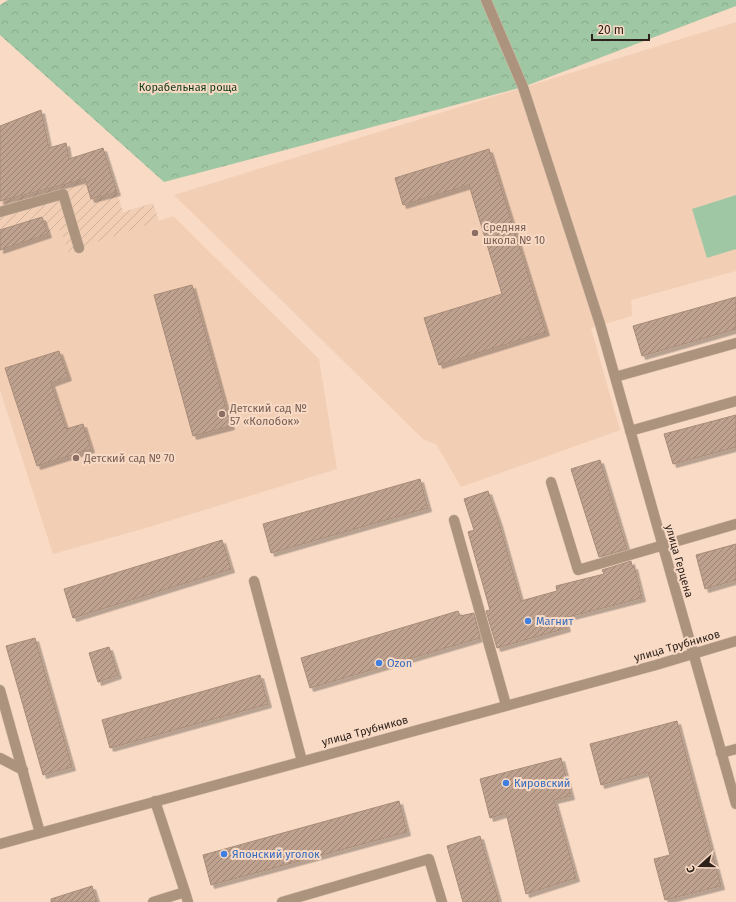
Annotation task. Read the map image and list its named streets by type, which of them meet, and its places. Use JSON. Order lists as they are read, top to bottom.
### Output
{
  "streets": {
    "street": ["улица Герцена", "улица Трубников"]
  },
  "crossings": [
    ["улица Герцена", "улица Трубников"]
  ],
  "parks": ["Корабельная роща"],
  "places": [
    "Средняя школа № 10",
    "Детский сад № 57 «Колобок»",
    "Детский сад № 70",
    "Магнит",
    "Ozon",
    "Кировский",
    "Японский уголок"
  ],
  "scale_bar": "20 m",
  "north": "left"
}
